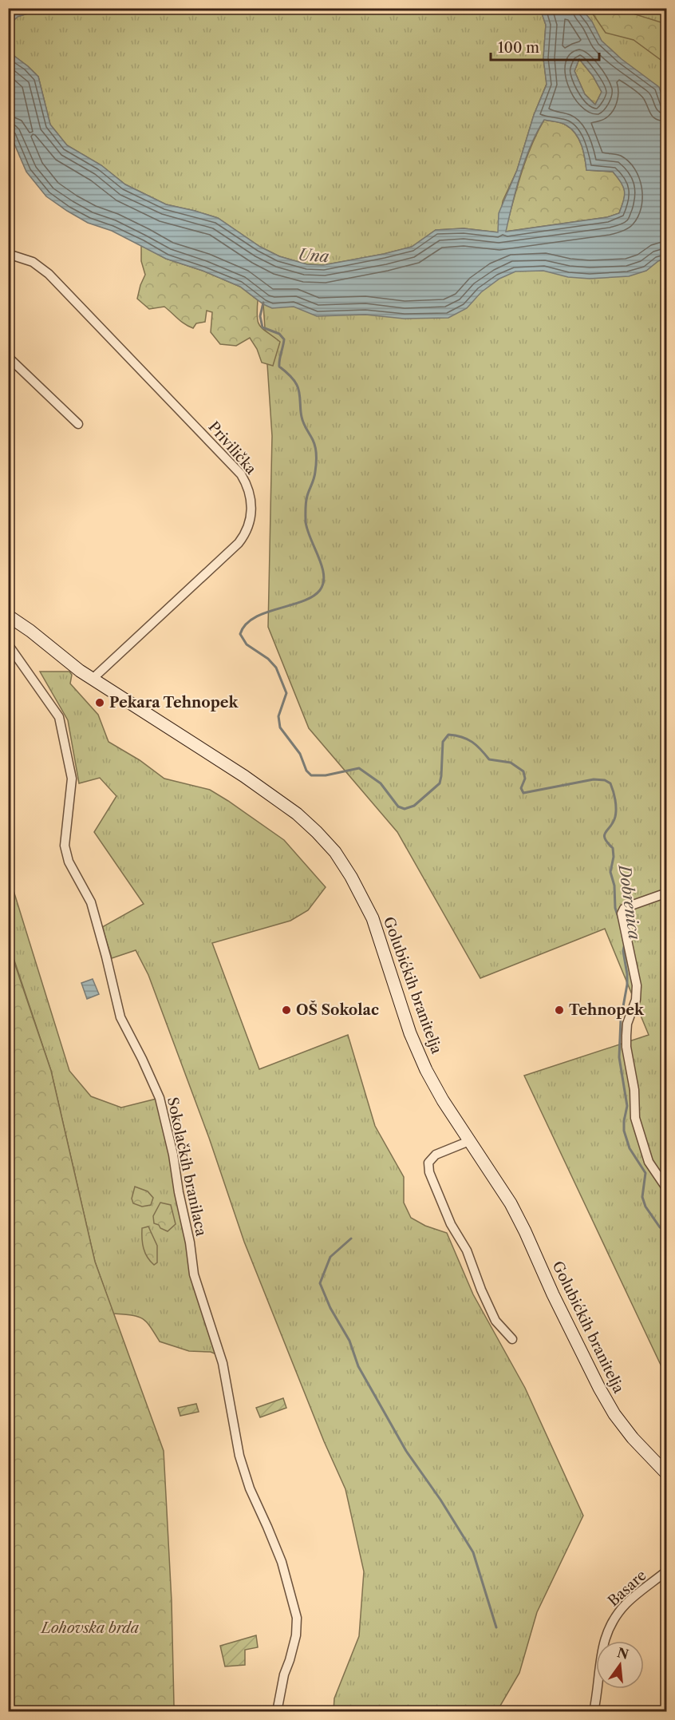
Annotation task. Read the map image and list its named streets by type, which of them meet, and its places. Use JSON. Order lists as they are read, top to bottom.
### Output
{
  "streets": {
    "street": [
      "Privilička",
      "Golubićkih branitelja",
      "Sokolačkih branilaca",
      "Basare"
    ]
  },
  "crossings": [
    ["Privilička", "Golubićkih branitelja"]
  ],
  "water": ["Una", "Dobrenica"],
  "parks": ["Lohovska brda"],
  "places": ["Pekara Tehnopek", "OŠ Sokolac", "Tehnopek"],
  "scale_bar": "100 m",
  "north": "top"
}
